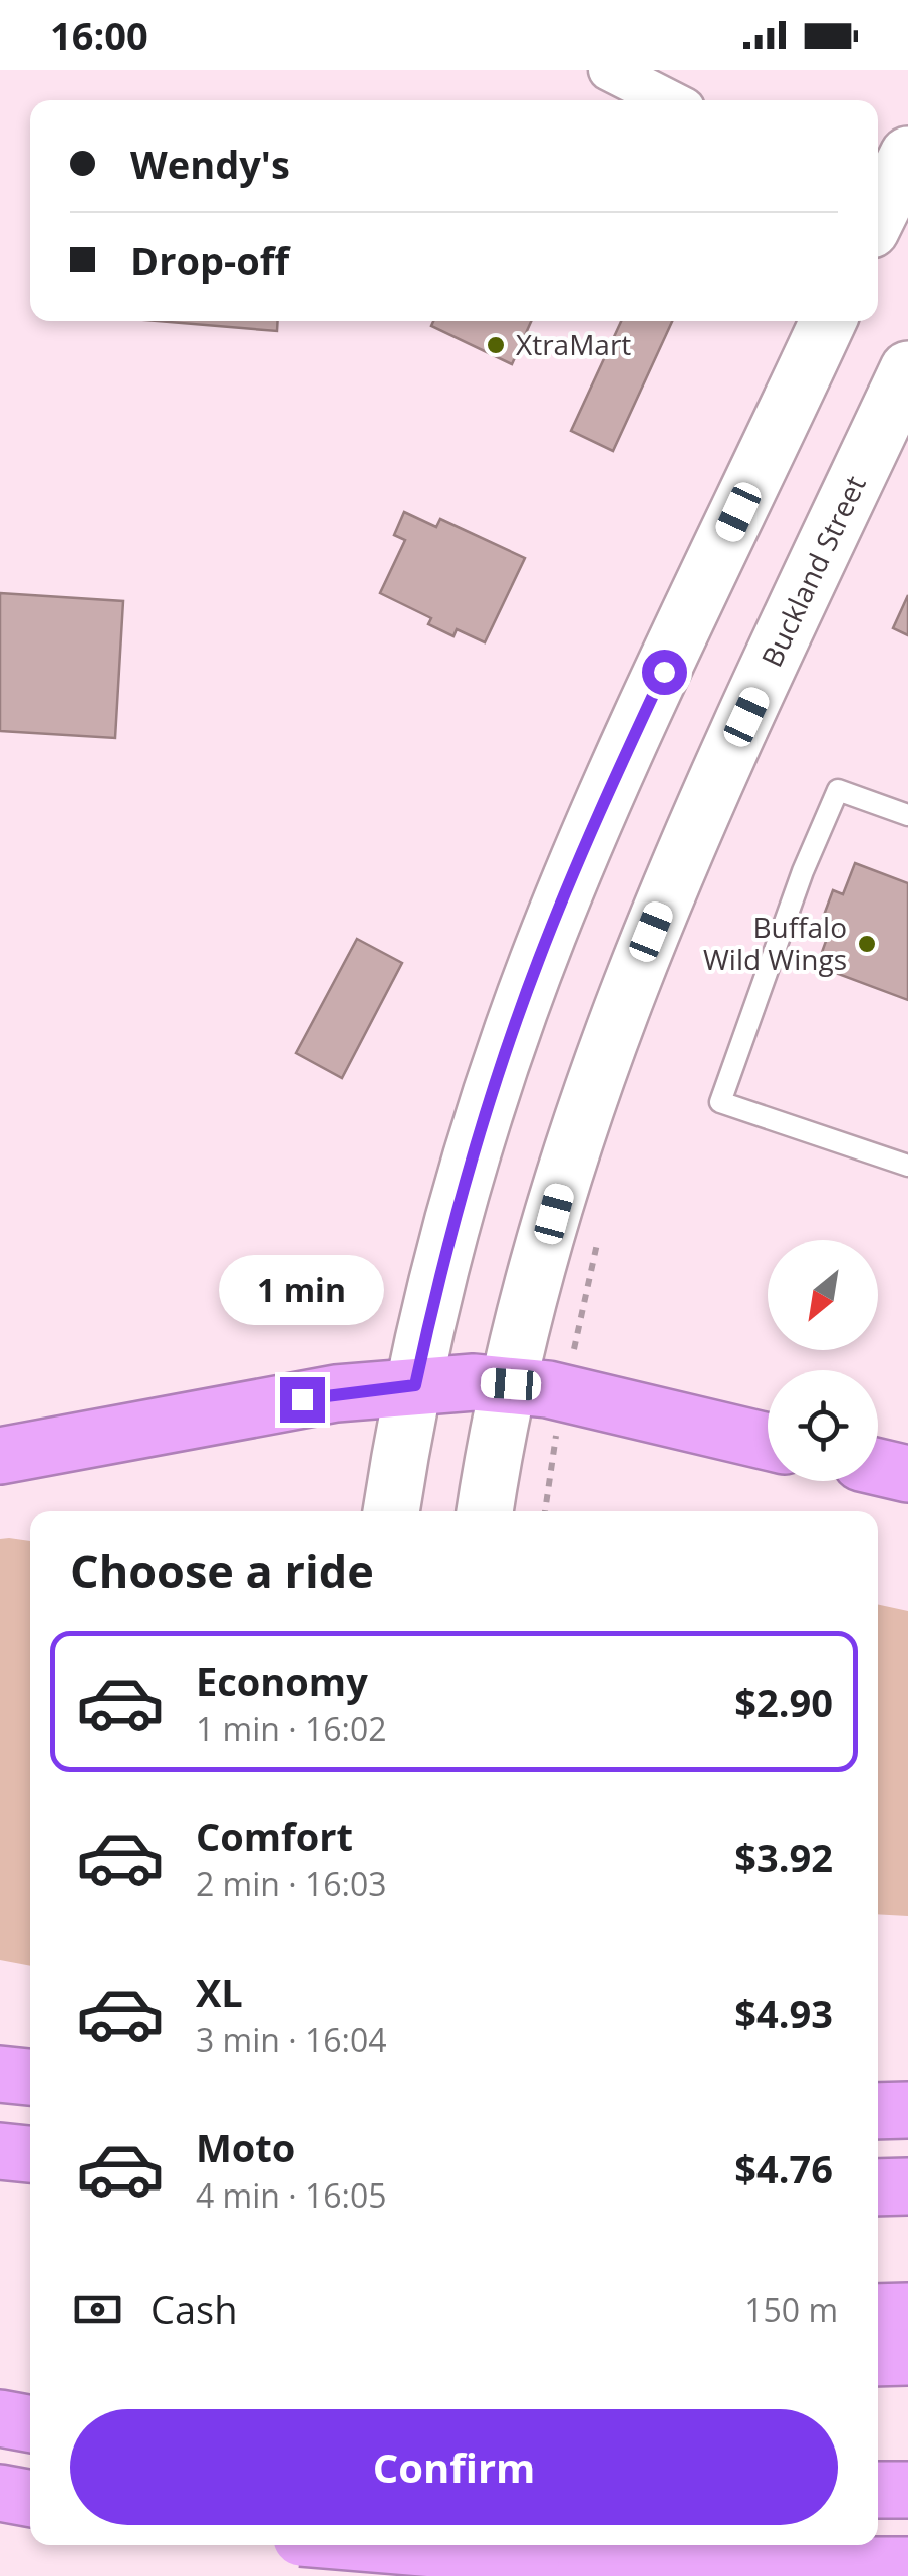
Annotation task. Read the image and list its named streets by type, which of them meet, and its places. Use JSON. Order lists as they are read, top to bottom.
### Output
{
  "streets": {
    "main road": ["Buckland Street"]
  },
  "places": ["XtraMart", "Buffalo Wild Wings"],
  "north": "bottom left",
  "page": {
    "status": "16:00",
    "banner": ["Wendy's", "Drop-off"],
    "bubble": "1 min",
    "heading": "Choose a ride",
    "list": [
      {
        "name": "Economy",
        "note": "1 min · 16:02",
        "value": "$2.90"
      },
      {
        "name": "Comfort",
        "note": "2 min · 16:03",
        "value": "$3.92"
      },
      {
        "name": "XL",
        "note": "3 min · 16:04",
        "value": "$4.93"
      },
      {
        "name": "Moto",
        "note": "4 min · 16:05",
        "value": "$4.76"
      }
    ],
    "pay": ["Cash", "150 m"],
    "buttons": "Confirm"
  }
}
